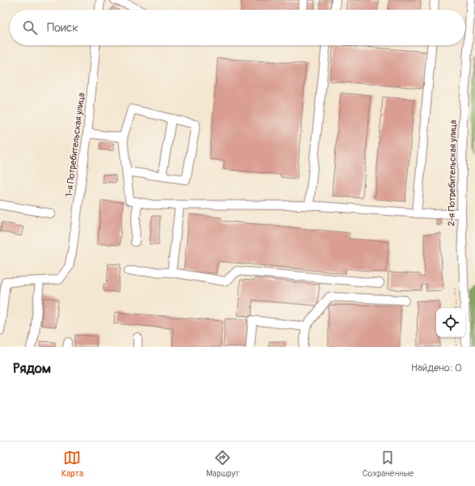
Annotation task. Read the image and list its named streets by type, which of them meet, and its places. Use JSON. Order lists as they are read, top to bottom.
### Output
{
  "streets": {
    "street": ["1-я Потребительская улица", "2-я Потребительская улица"]
  },
  "page": {
    "search": "Поиск",
    "heading": ["Рядом", "Найдено: 0"],
    "nav": ["Карта", "Маршрут", "Сохранённые"]
  }
}
